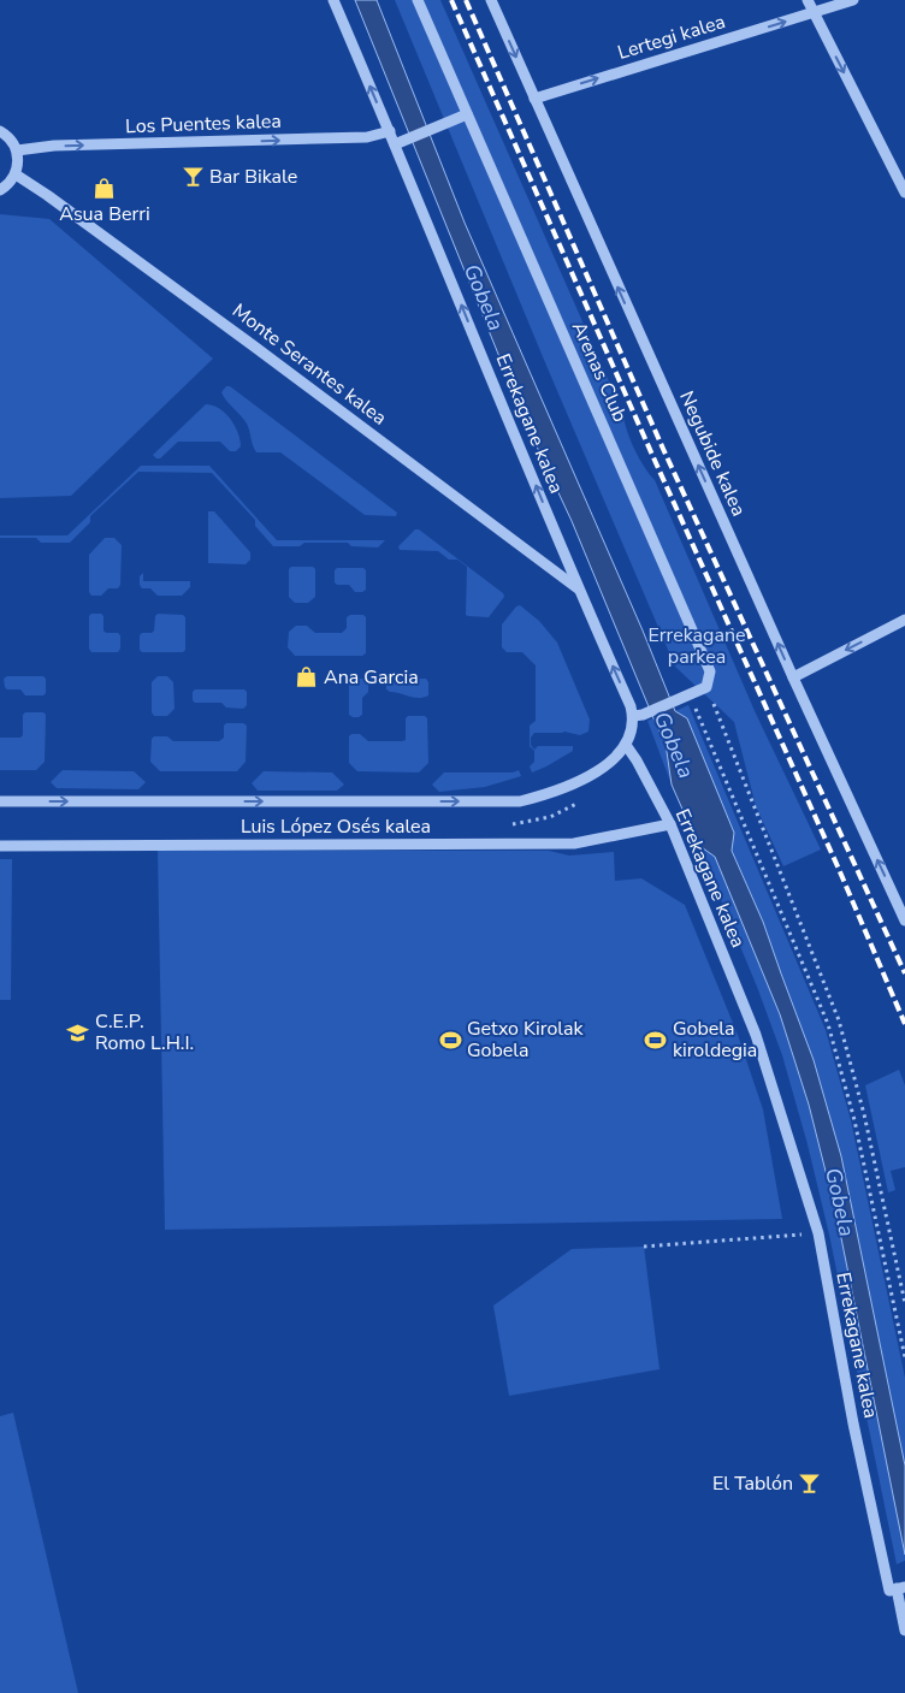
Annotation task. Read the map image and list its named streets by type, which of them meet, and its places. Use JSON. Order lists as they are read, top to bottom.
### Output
{
  "streets": {
    "street": [
      "Lertegi kalea",
      "Los Puentes kalea",
      "Monte Serantes kalea",
      "Arenas Club",
      "Errekagane kalea",
      "Negubide kalea",
      "Luis López Osés kalea"
    ]
  },
  "crossings": [
    ["Lertegi kalea", "Negubide kalea"],
    ["Los Puentes kalea", "Errekagane kalea"],
    ["Monte Serantes kalea", "Errekagane kalea"],
    ["Errekagane kalea", "Luis López Osés kalea"]
  ],
  "one_way": ["Lertegi kalea", "Los Puentes kalea", "Errekagane kalea"],
  "water": ["Gobela"],
  "parks": ["Errekagane parkea"],
  "places": {
    "bar": ["Bar Bikale", "El Tablón"],
    "shop": ["Asua Berri", "Ana Garcia"],
    "school or university": ["C.E.P. Romo L.H.I."],
    "sports": ["Getxo Kirolak Gobela", "Gobela kiroldegia"]
  }
}
